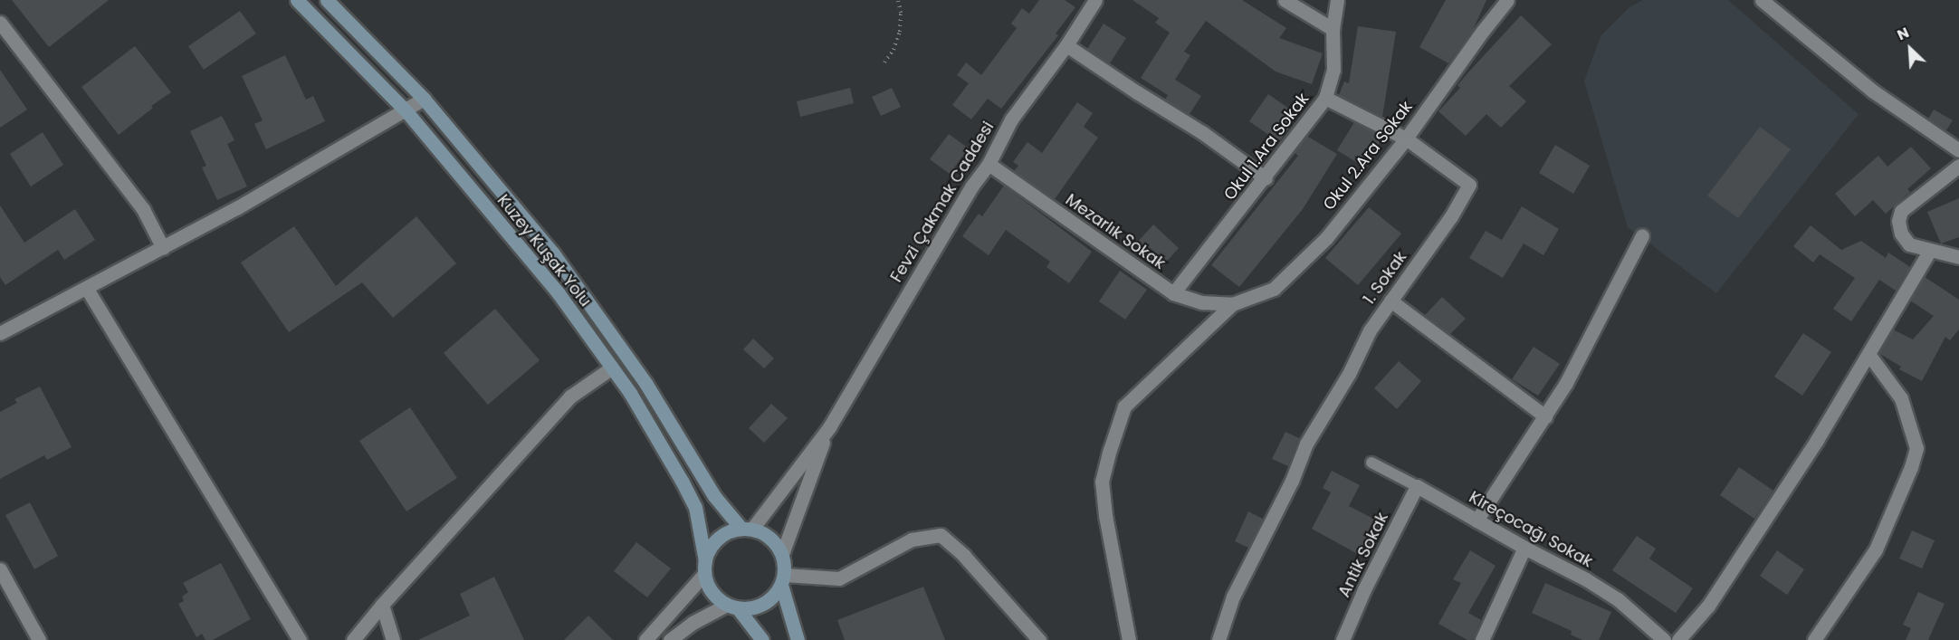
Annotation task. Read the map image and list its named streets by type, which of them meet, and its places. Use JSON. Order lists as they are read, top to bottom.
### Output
{
  "streets": {
    "main road": ["Kuzey Kuşak Yolu"],
    "street": [
      "Okul 1.Ara Sokak",
      "Okul 2.Ara Sokak",
      "Fevzi Çakmak Caddesi",
      "Mezarlık Sokak",
      "1. Sokak",
      "Kireçocağı Sokak",
      "Antik Sokak"
    ]
  },
  "crossings": [
    ["Okul 1.Ara Sokak", "Mezarlık Sokak"],
    ["Okul 2.Ara Sokak", "Mezarlık Sokak"],
    ["Okul 2.Ara Sokak", "1. Sokak"],
    ["Fevzi Çakmak Caddesi", "Mezarlık Sokak"],
    ["Kireçocağı Sokak", "Antik Sokak"]
  ],
  "north": "top left"
}
